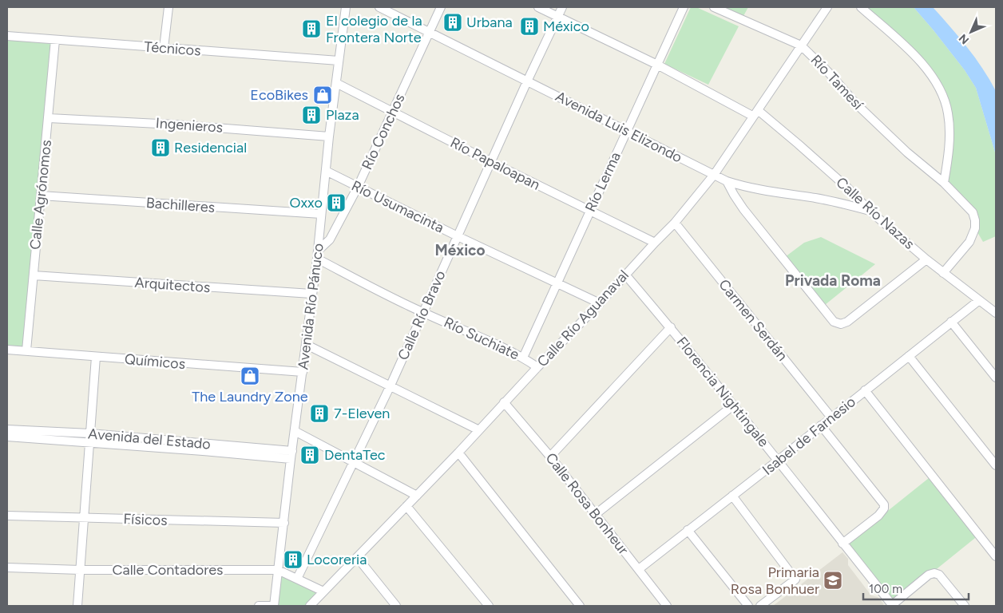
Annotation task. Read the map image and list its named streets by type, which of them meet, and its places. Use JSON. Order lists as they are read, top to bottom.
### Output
{
  "streets": {
    "street": [
      "Técnicos",
      "Río Tamesí",
      "Ingenieros",
      "Avenida Luis Elizondo",
      "Río Conchos",
      "Río Papaloapan",
      "Río Lerma",
      "Calle Agrónomos",
      "Bachilleres",
      "Río Usumacinta",
      "Calle Río Nazas",
      "Arquitectos",
      "Avenida Río Pánuco",
      "Calle Río Bravo",
      "Calle Río Aguanaval",
      "Carmen Serdán",
      "Río Suchiate",
      "Químicos",
      "Florencia Nightingale",
      "Isabel de Farnesio",
      "Avenida del Estado",
      "Calle Rosa Bonheur",
      "Físicos",
      "Calle Contadores"
    ]
  },
  "crossings": [
    ["Técnicos", "Calle Agrónomos"],
    ["Técnicos", "Avenida Río Pánuco"],
    ["Río Tamesí", "Calle Río Nazas"],
    ["Río Tamesí", "Calle Río Aguanaval"],
    ["Ingenieros", "Calle Agrónomos"],
    ["Ingenieros", "Avenida Río Pánuco"],
    ["Avenida Luis Elizondo", "Río Conchos"],
    ["Avenida Luis Elizondo", "Río Lerma"],
    ["Avenida Luis Elizondo", "Calle Río Nazas"],
    ["Avenida Luis Elizondo", "Calle Río Bravo"],
    ["Avenida Luis Elizondo", "Calle Río Aguanaval"],
    ["Río Conchos", "Río Papaloapan"],
    ["Río Conchos", "Río Usumacinta"],
    ["Río Conchos", "Avenida Río Pánuco"],
    ["Río Conchos", "Río Suchiate"],
    ["Río Papaloapan", "Río Lerma"],
    ["Río Papaloapan", "Avenida Río Pánuco"],
    ["Río Papaloapan", "Calle Río Bravo"],
    ["Río Papaloapan", "Calle Río Aguanaval"],
    ["Río Lerma", "Río Usumacinta"],
    ["Río Lerma", "Calle Río Nazas"],
    ["Río Lerma", "Río Suchiate"],
    ["Calle Agrónomos", "Bachilleres"],
    ["Calle Agrónomos", "Arquitectos"],
    ["Calle Agrónomos", "Químicos"],
    ["Bachilleres", "Avenida Río Pánuco"],
    ["Río Usumacinta", "Avenida Río Pánuco"],
    ["Río Usumacinta", "Calle Río Bravo"],
    ["Río Usumacinta", "Calle Río Aguanaval"],
    ["Calle Río Nazas", "Calle Río Bravo"],
    ["Calle Río Nazas", "Calle Río Aguanaval"],
    ["Calle Río Nazas", "Isabel de Farnesio"],
    ["Arquitectos", "Avenida Río Pánuco"],
    ["Avenida Río Pánuco", "Río Suchiate"],
    ["Avenida Río Pánuco", "Químicos"],
    ["Avenida Río Pánuco", "Avenida del Estado"],
    ["Avenida Río Pánuco", "Físicos"],
    ["Avenida Río Pánuco", "Calle Contadores"],
    ["Calle Río Bravo", "Río Suchiate"],
    ["Calle Río Bravo", "Calle Contadores"],
    ["Calle Río Aguanaval", "Carmen Serdán"],
    ["Calle Río Aguanaval", "Río Suchiate"],
    ["Calle Río Aguanaval", "Florencia Nightingale"],
    ["Calle Río Aguanaval", "Calle Rosa Bonheur"],
    ["Calle Río Aguanaval", "Calle Contadores"],
    ["Carmen Serdán", "Isabel de Farnesio"],
    ["Florencia Nightingale", "Isabel de Farnesio"],
    ["Isabel de Farnesio", "Calle Rosa Bonheur"]
  ],
  "districts": ["México", "Privada Roma"],
  "places": {
    "building": [
      "Urbana",
      "México",
      "El colegio de la Frontera Norte",
      "Plaza",
      "Residencial",
      "Oxxo",
      "7-Eleven",
      "DentaTec",
      "Locoreria"
    ],
    "shop": ["EcoBikes", "The Laundry Zone"],
    "school or university": ["Primaria Rosa Bonhuer"]
  },
  "scale_bar": "100 m",
  "north": "bottom left"
}
